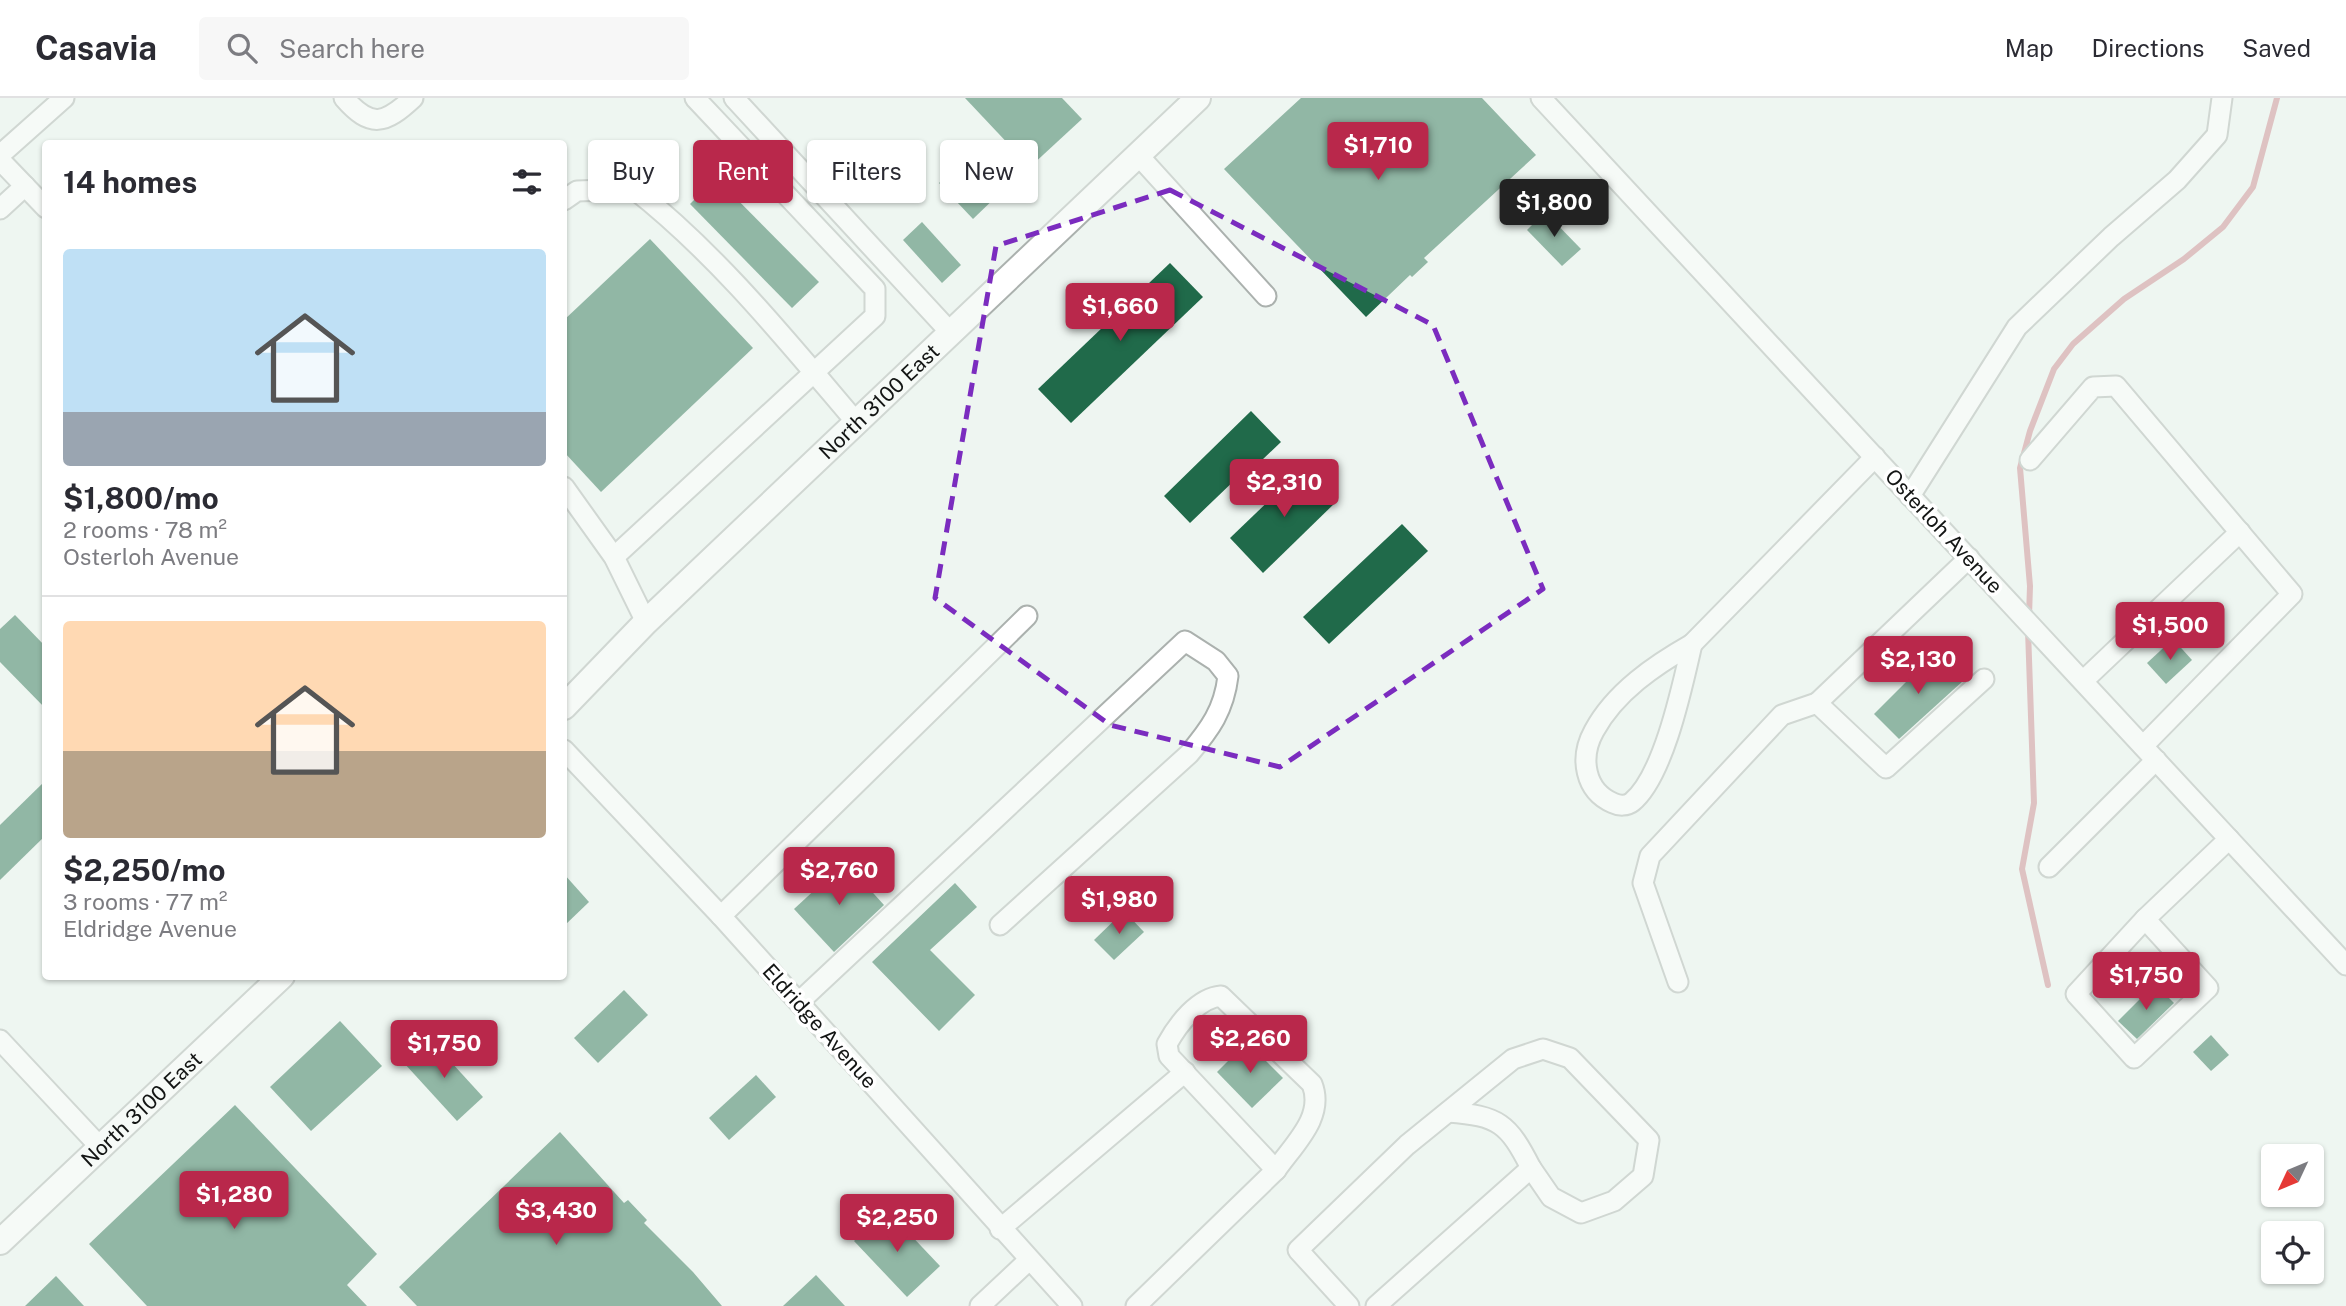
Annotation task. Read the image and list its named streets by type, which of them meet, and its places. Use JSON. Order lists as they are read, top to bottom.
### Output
{
  "streets": {
    "main road": ["North 3100 East"],
    "street": ["Osterloh Avenue", "Eldridge Avenue"]
  },
  "north": "bottom left",
  "page": {
    "header": "Casavia",
    "search": "Search here",
    "nav": ["Map", "Directions", "Saved"],
    "price": [
      "$1,710",
      "$1,800",
      "$1,660",
      "$2,310",
      "$1,500",
      "$2,130",
      "$2,760",
      "$1,980",
      "$1,750",
      "$2,260",
      "$1,750",
      "$1,280",
      "$3,430",
      "$2,250"
    ],
    "chip": [
      "Buy",
      "Rent",
      "Filters",
      "New"
    ],
    "heading": "14 homes",
    "list": [
      {
        "name": "$1,800/mo",
        "note": "2 rooms · 78 m² · Osterloh Avenue"
      },
      {
        "name": "$2,250/mo",
        "note": "3 rooms · 77 m² · Eldridge Avenue"
      }
    ]
  }
}
